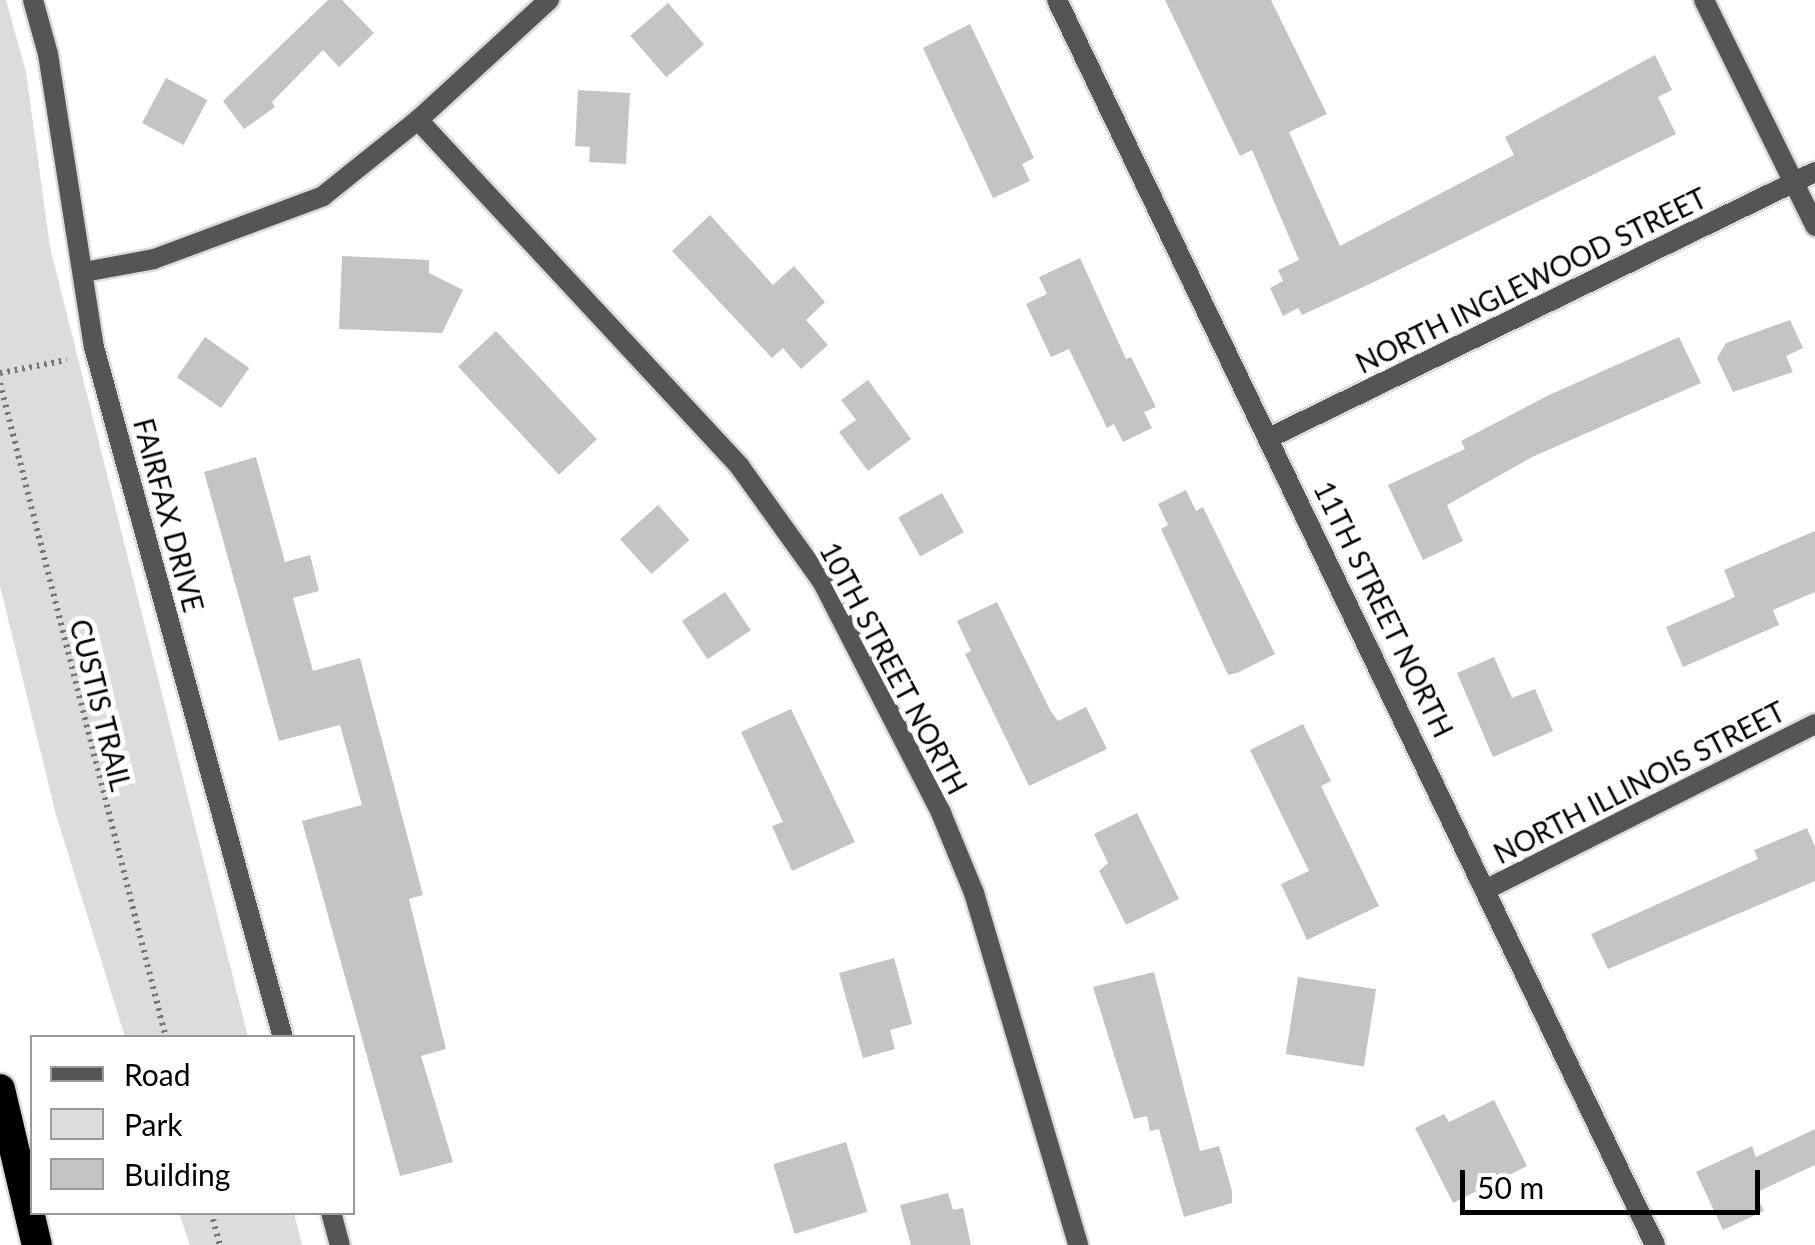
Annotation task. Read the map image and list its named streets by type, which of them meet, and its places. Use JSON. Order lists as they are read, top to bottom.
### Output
{
  "streets": {
    "street": [
      "NORTH INGLEWOOD STREET",
      "FAIRFAX DRIVE",
      "11TH STREET NORTH",
      "10TH STREET NORTH",
      "NORTH ILLINOIS STREET"
    ],
    "path": ["CUSTIS TRAIL"]
  },
  "crossings": [
    ["NORTH INGLEWOOD STREET", "11TH STREET NORTH"],
    ["11TH STREET NORTH", "NORTH ILLINOIS STREET"]
  ],
  "legend": ["Road", "Park", "Building"],
  "scale_bar": "50 m"
}
